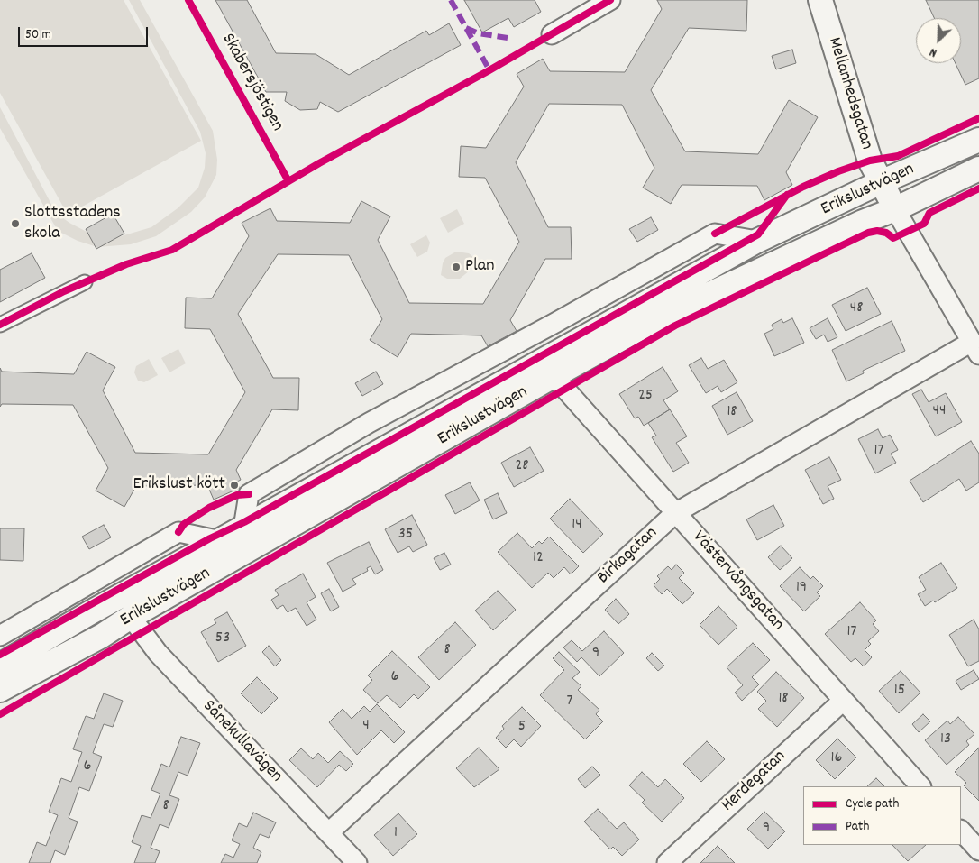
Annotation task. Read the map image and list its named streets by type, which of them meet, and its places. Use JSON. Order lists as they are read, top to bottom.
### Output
{
  "streets": {
    "street": [
      "Mellanhedsgatan",
      "Erikslustvägen",
      "Birkagatan",
      "Västervångsgatan",
      "Sånekullavägen",
      "Herdegatan"
    ],
    "cycle path": ["Skabersjöstigen"]
  },
  "crossings": [
    ["Mellanhedsgatan", "Erikslustvägen"],
    ["Erikslustvägen", "Västervångsgatan"],
    ["Erikslustvägen", "Sånekullavägen"],
    ["Birkagatan", "Västervångsgatan"],
    ["Birkagatan", "Sånekullavägen"],
    ["Västervångsgatan", "Herdegatan"]
  ],
  "places": ["Slottsstadens skola", "Plan", "Erikslust kött"],
  "house_numbers": [
    "48",
    "25",
    "44",
    "18",
    "17",
    "28",
    "14",
    "35",
    "12",
    "19",
    "17",
    "53",
    "8",
    "9",
    "6",
    "15",
    "18",
    "7",
    "4",
    "5",
    "13",
    "16",
    "6",
    "8",
    "9",
    "1"
  ],
  "legend": ["Cycle path", "Path"],
  "scale_bar": "50 m",
  "north": "bottom left"
}
